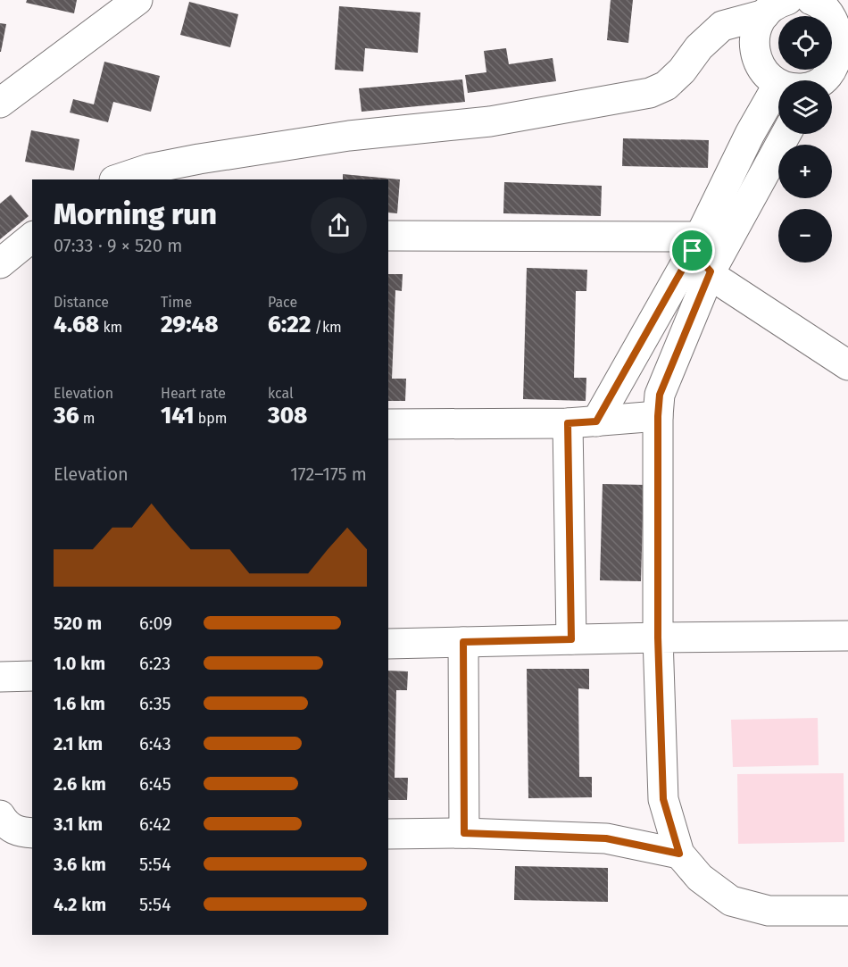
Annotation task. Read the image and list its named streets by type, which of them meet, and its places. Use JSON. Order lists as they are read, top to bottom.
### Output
{
  "page": {
    "map_buttons": ["+", "−"],
    "heading": ["Morning run", "07:33 · 9 × 520 m"],
    "stats": [
      ["Distance", "4.68 km"],
      ["Time", "29:48"],
      ["Pace", "6:22 /km"],
      ["Elevation", "36 m"],
      ["Heart rate", "141 bpm"],
      ["kcal", "308"]
    ],
    "chart": ["Elevation", "172–175 m"],
    "list": [
      {
        "name": "520 m",
        "note": "6:09"
      },
      {
        "name": "1.0 km",
        "note": "6:23"
      },
      {
        "name": "1.6 km",
        "note": "6:35"
      },
      {
        "name": "2.1 km",
        "note": "6:43"
      },
      {
        "name": "2.6 km",
        "note": "6:45"
      },
      {
        "name": "3.1 km",
        "note": "6:42"
      },
      {
        "name": "3.6 km",
        "note": "5:54"
      },
      {
        "name": "4.2 km",
        "note": "5:54"
      }
    ]
  }
}
